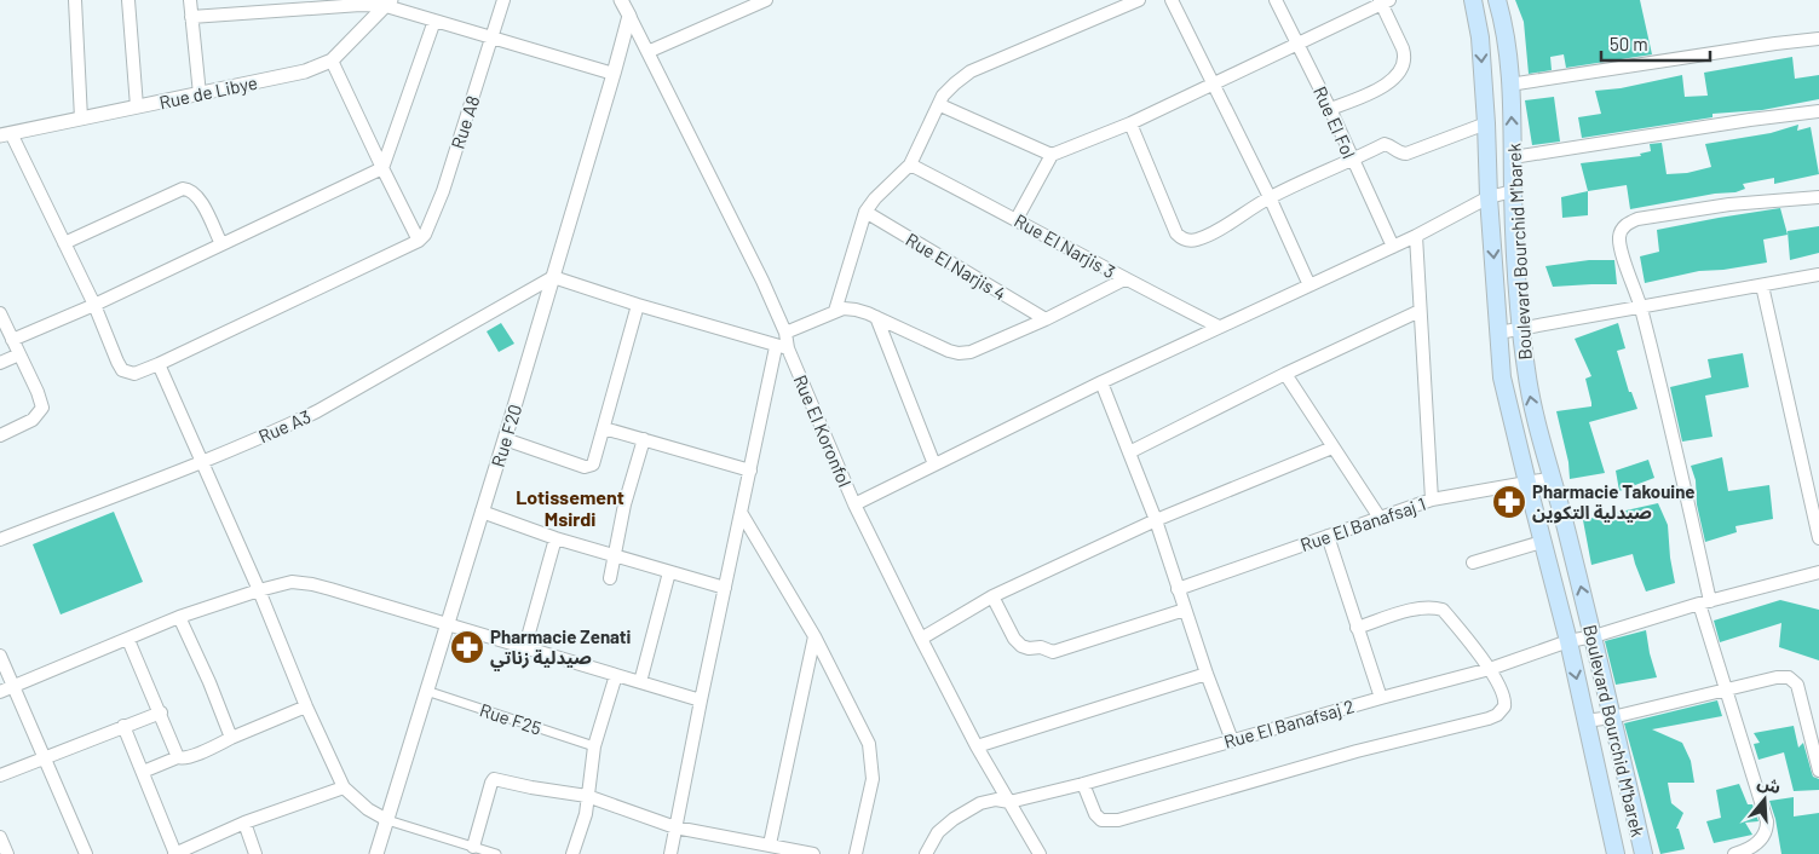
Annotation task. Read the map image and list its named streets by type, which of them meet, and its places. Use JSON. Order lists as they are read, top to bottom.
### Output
{
  "streets": {
    "main road": ["Boulevard Bourchid M'barek"],
    "street": [
      "Rue de Libye",
      "Rue A8",
      "Rue El Fol",
      "Rue El Narjis 3",
      "Rue El Narjis 4",
      "Rue A3",
      "Rue El Koronfol",
      "Rue F20",
      "Rue El Banafsaj 1",
      "Rue F25",
      "Rue El Banafsaj 2"
    ]
  },
  "crossings": [
    ["Boulevard Bourchid M'barek", "Rue El Banafsaj 1"],
    ["Boulevard Bourchid M'barek", "Rue El Banafsaj 2"],
    ["Rue A3", "Rue F20"],
    ["Rue El Koronfol", "Rue F20"],
    ["Rue El Koronfol", "Rue El Banafsaj 2"],
    ["Rue F20", "Rue F25"]
  ],
  "districts": ["Lotissement Msirdi"],
  "places": {
    "pharmacy": ["Pharmacie Takouine صيدلية التكوين", "Pharmacie Zenati صيدلية زناتي"]
  },
  "scale_bar": "50 m",
  "north": "top"
}
